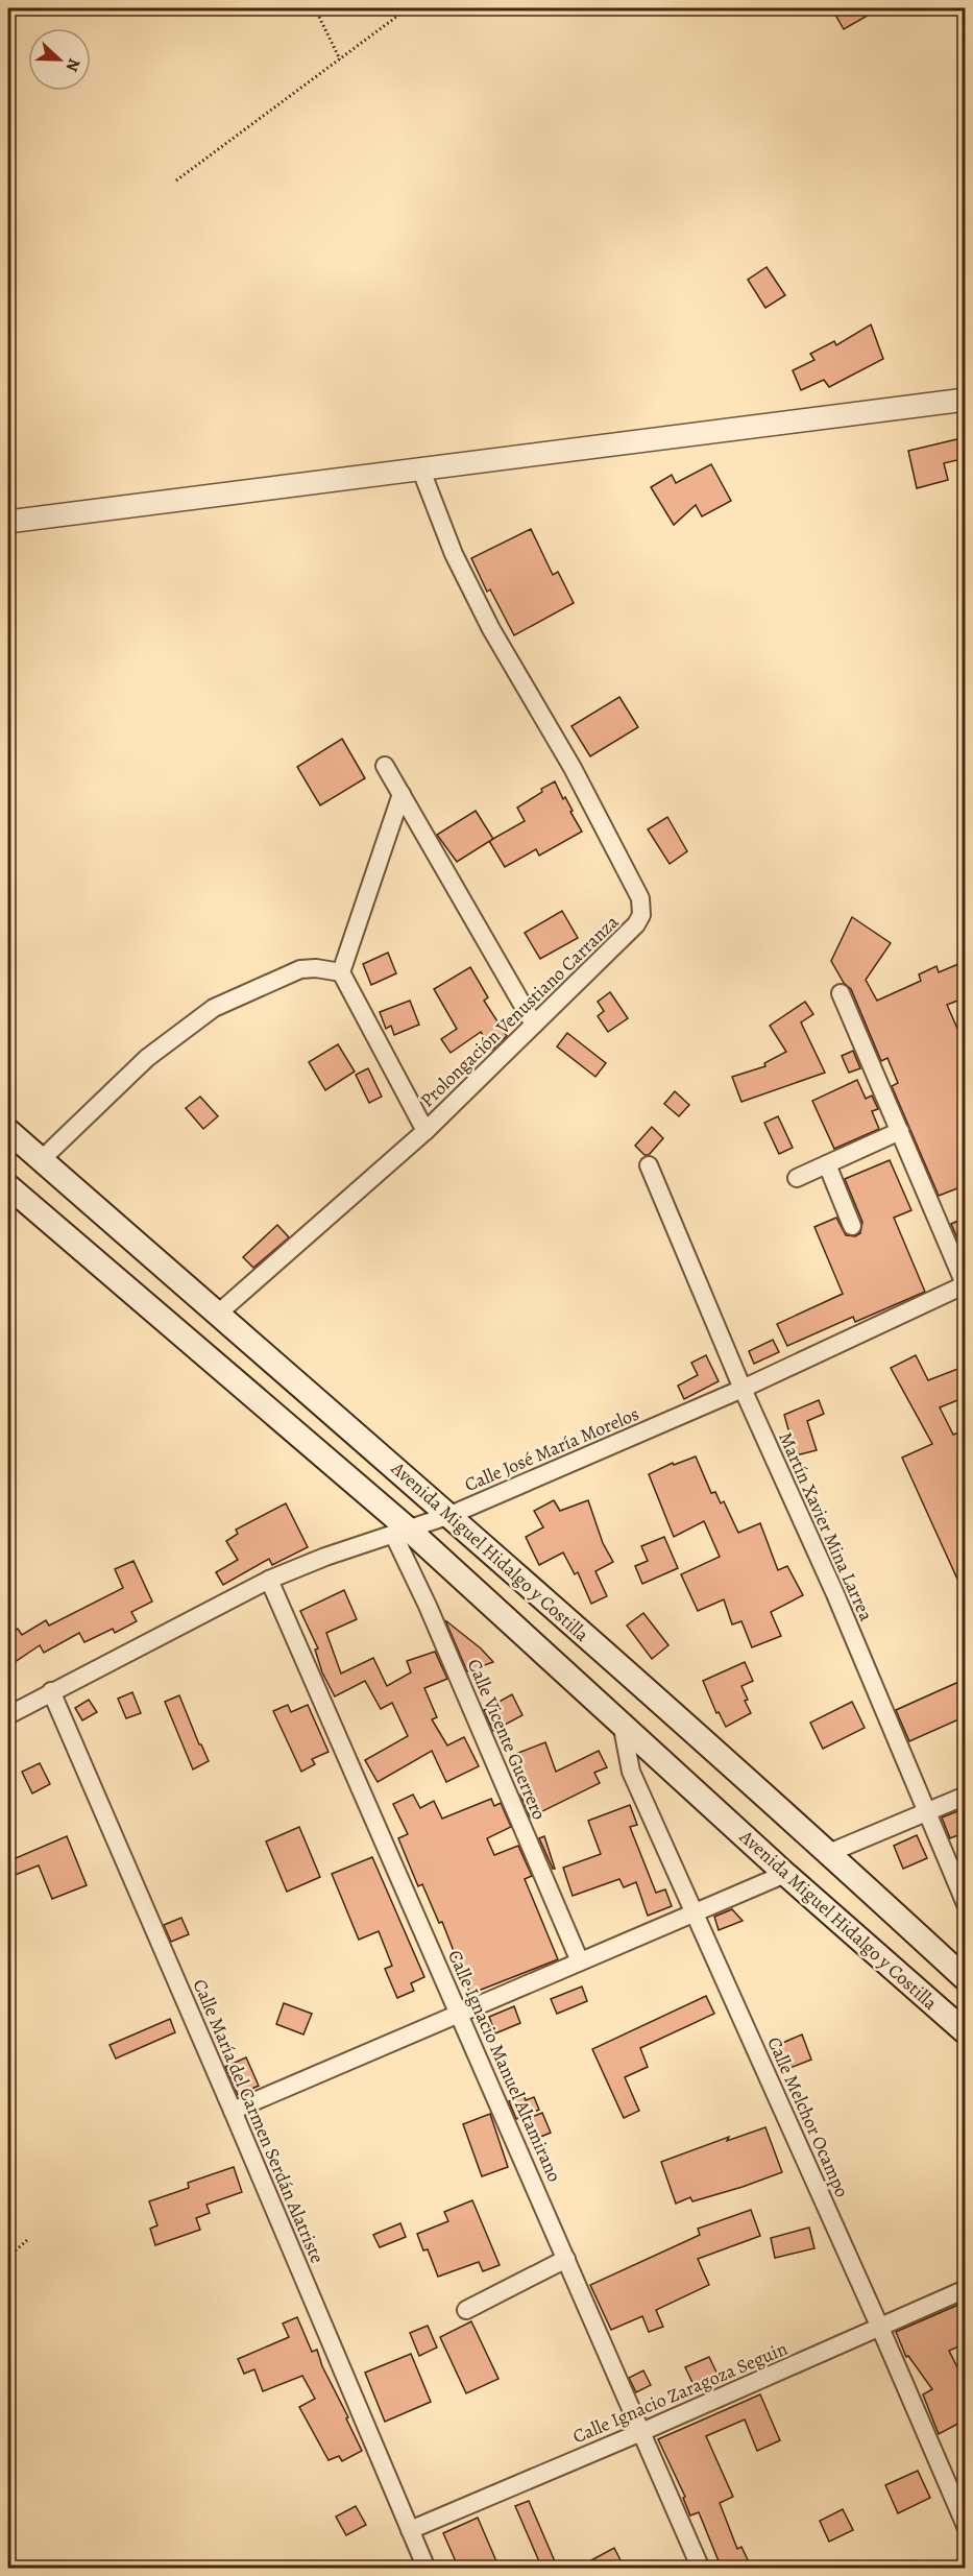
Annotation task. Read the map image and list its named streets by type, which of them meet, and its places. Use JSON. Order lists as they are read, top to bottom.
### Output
{
  "streets": {
    "main road": ["Avenida Miguel Hidalgo y Costilla"],
    "street": [
      "Prolongación Venustiano Carranza",
      "Calle José María Morelos",
      "Martín Xavier Mina Larrea",
      "Calle Vicente Guerrero",
      "Calle Ignacio Manuel Altamirano",
      "Calle Melchor Ocampo",
      "Calle María del Carmen Serdán Alatriste",
      "Calle Ignacio Zaragoza Seguin"
    ]
  },
  "crossings": [
    ["Prolongación Venustiano Carranza", "Avenida Miguel Hidalgo y Costilla"],
    ["Calle José María Morelos", "Martín Xavier Mina Larrea"],
    ["Calle José María Morelos", "Avenida Miguel Hidalgo y Costilla"],
    ["Calle José María Morelos", "Calle Vicente Guerrero"],
    ["Calle José María Morelos", "Calle Ignacio Manuel Altamirano"],
    ["Calle José María Morelos", "Calle María del Carmen Serdán Alatriste"],
    ["Avenida Miguel Hidalgo y Costilla", "Calle Vicente Guerrero"],
    ["Avenida Miguel Hidalgo y Costilla", "Calle Melchor Ocampo"],
    ["Calle Ignacio Manuel Altamirano", "Calle Ignacio Zaragoza Seguin"],
    ["Calle Melchor Ocampo", "Calle Ignacio Zaragoza Seguin"],
    ["Calle María del Carmen Serdán Alatriste", "Calle Ignacio Zaragoza Seguin"]
  ],
  "north": "right"
}
